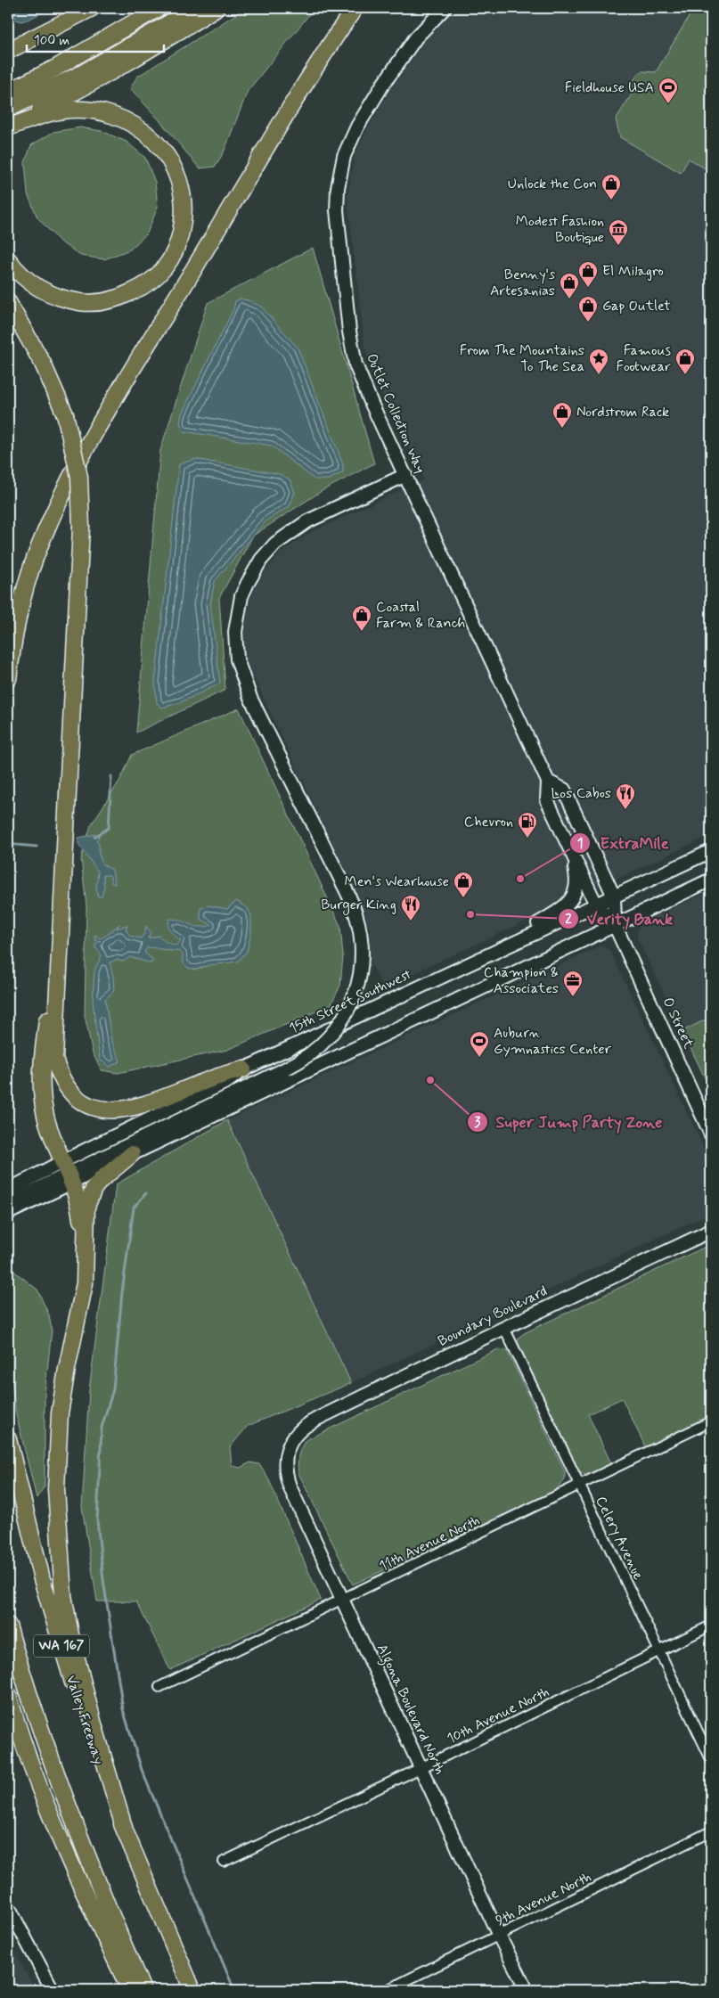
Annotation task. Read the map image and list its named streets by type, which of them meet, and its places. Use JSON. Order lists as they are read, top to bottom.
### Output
{
  "streets": {
    "highway": ["WA 167", "Valley Freeway"],
    "main road": [
      "Outlet Collection Way",
      "15th Street Southwest",
      "O Street",
      "Boundary Boulevard",
      "Algona Boulevard North"
    ],
    "street": [
      "Celery Avenue",
      "11th Avenue North",
      "10th Avenue North",
      "9th Avenue North"
    ]
  },
  "crossings": [
    ["Outlet Collection Way", "15th Street Southwest"],
    ["Outlet Collection Way", "O Street"],
    ["15th Street Southwest", "O Street"],
    ["Boundary Boulevard", "Celery Avenue"],
    ["Boundary Boulevard", "Algona Boulevard North"],
    ["Celery Avenue", "11th Avenue North"],
    ["Celery Avenue", "10th Avenue North"],
    ["11th Avenue North", "Algona Boulevard North"],
    ["Algona Boulevard North", "10th Avenue North"],
    ["Algona Boulevard North", "9th Avenue North"]
  ],
  "places": {
    "sports": ["Fieldhouse USA", "Auburn Gymnastics Center"],
    "shop": [
      "Unlock the Con",
      "El Milagro",
      "Benny's Artesanias",
      "Gap Outlet",
      "Famous Footwear",
      "Nordstrom Rack",
      "Coastal Farm & Ranch",
      "Men's Wearhouse"
    ],
    "museum": ["Modest Fashion Boutique"],
    "place": ["From The Mountains To The Sea"],
    "restaurant": ["Los Cabos", "Burger King"],
    "fuel station": ["Chevron"],
    "other": ["ExtraMile", "Verity Bank", "Super Jump Party Zone"],
    "office": ["Champion & Associates"]
  },
  "scale_bar": "100 m"
}
